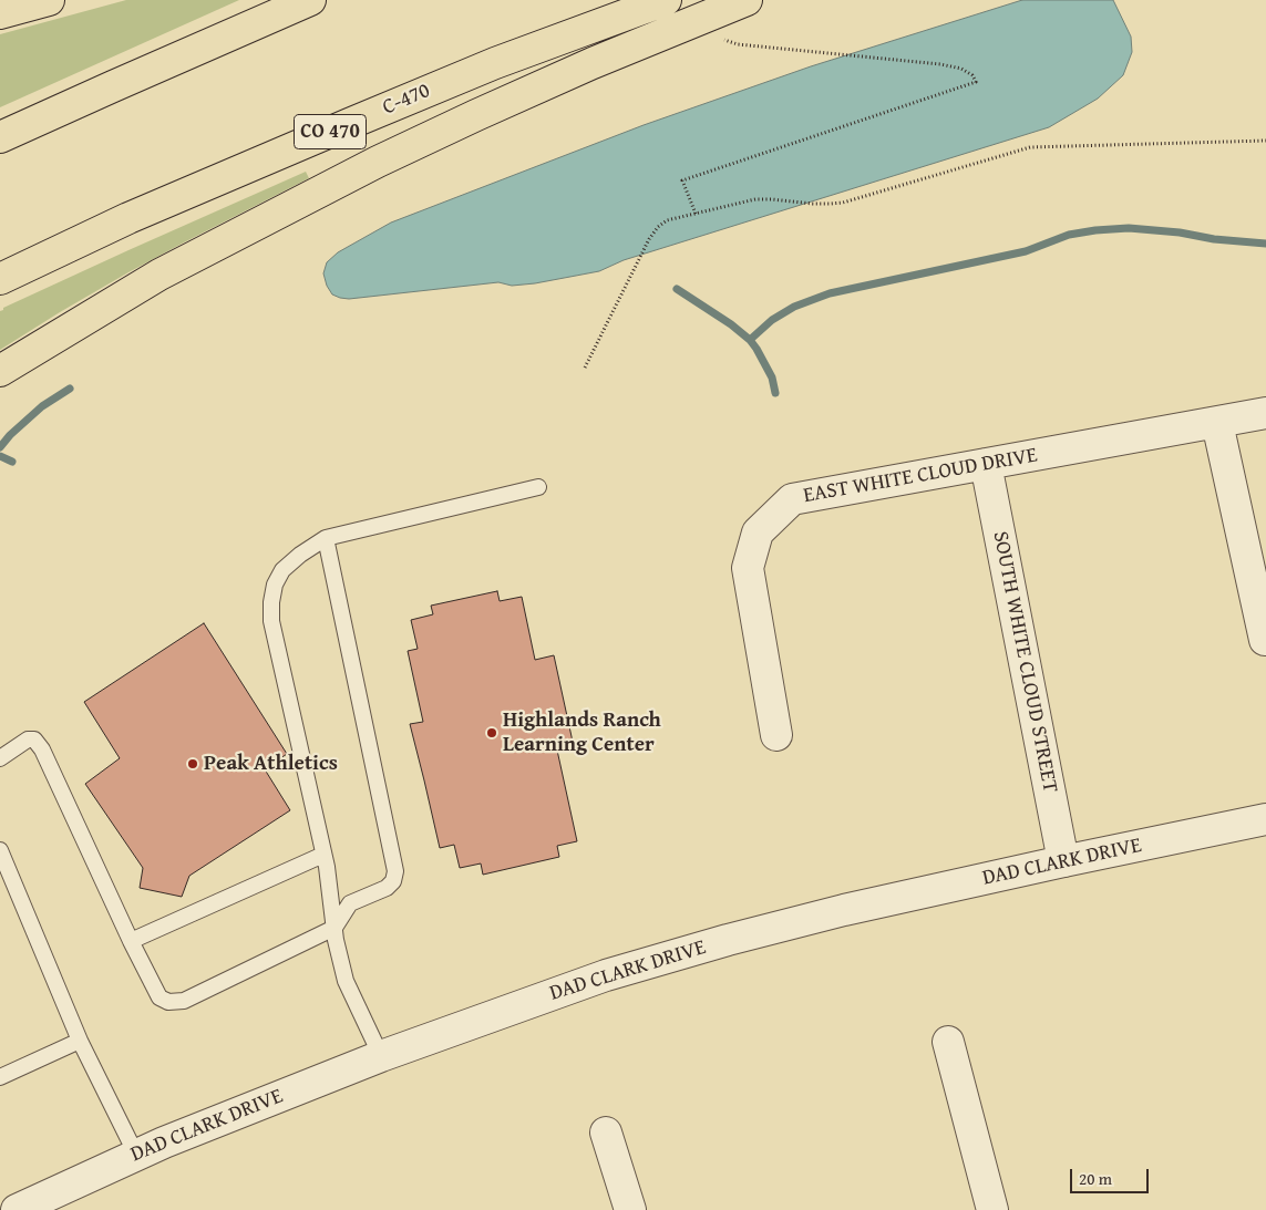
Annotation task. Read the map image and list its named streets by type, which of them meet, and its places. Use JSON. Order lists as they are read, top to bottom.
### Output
{
  "streets": {
    "highway": ["C-470", "CO 470"],
    "street": ["EAST WHITE CLOUD DRIVE", "SOUTH WHITE CLOUD STREET", "DAD CLARK DRIVE"]
  },
  "crossings": [
    ["EAST WHITE CLOUD DRIVE", "SOUTH WHITE CLOUD STREET"],
    ["SOUTH WHITE CLOUD STREET", "DAD CLARK DRIVE"]
  ],
  "places": ["Highlands Ranch Learning Center", "Peak Athletics"],
  "scale_bar": "20 m"
}
